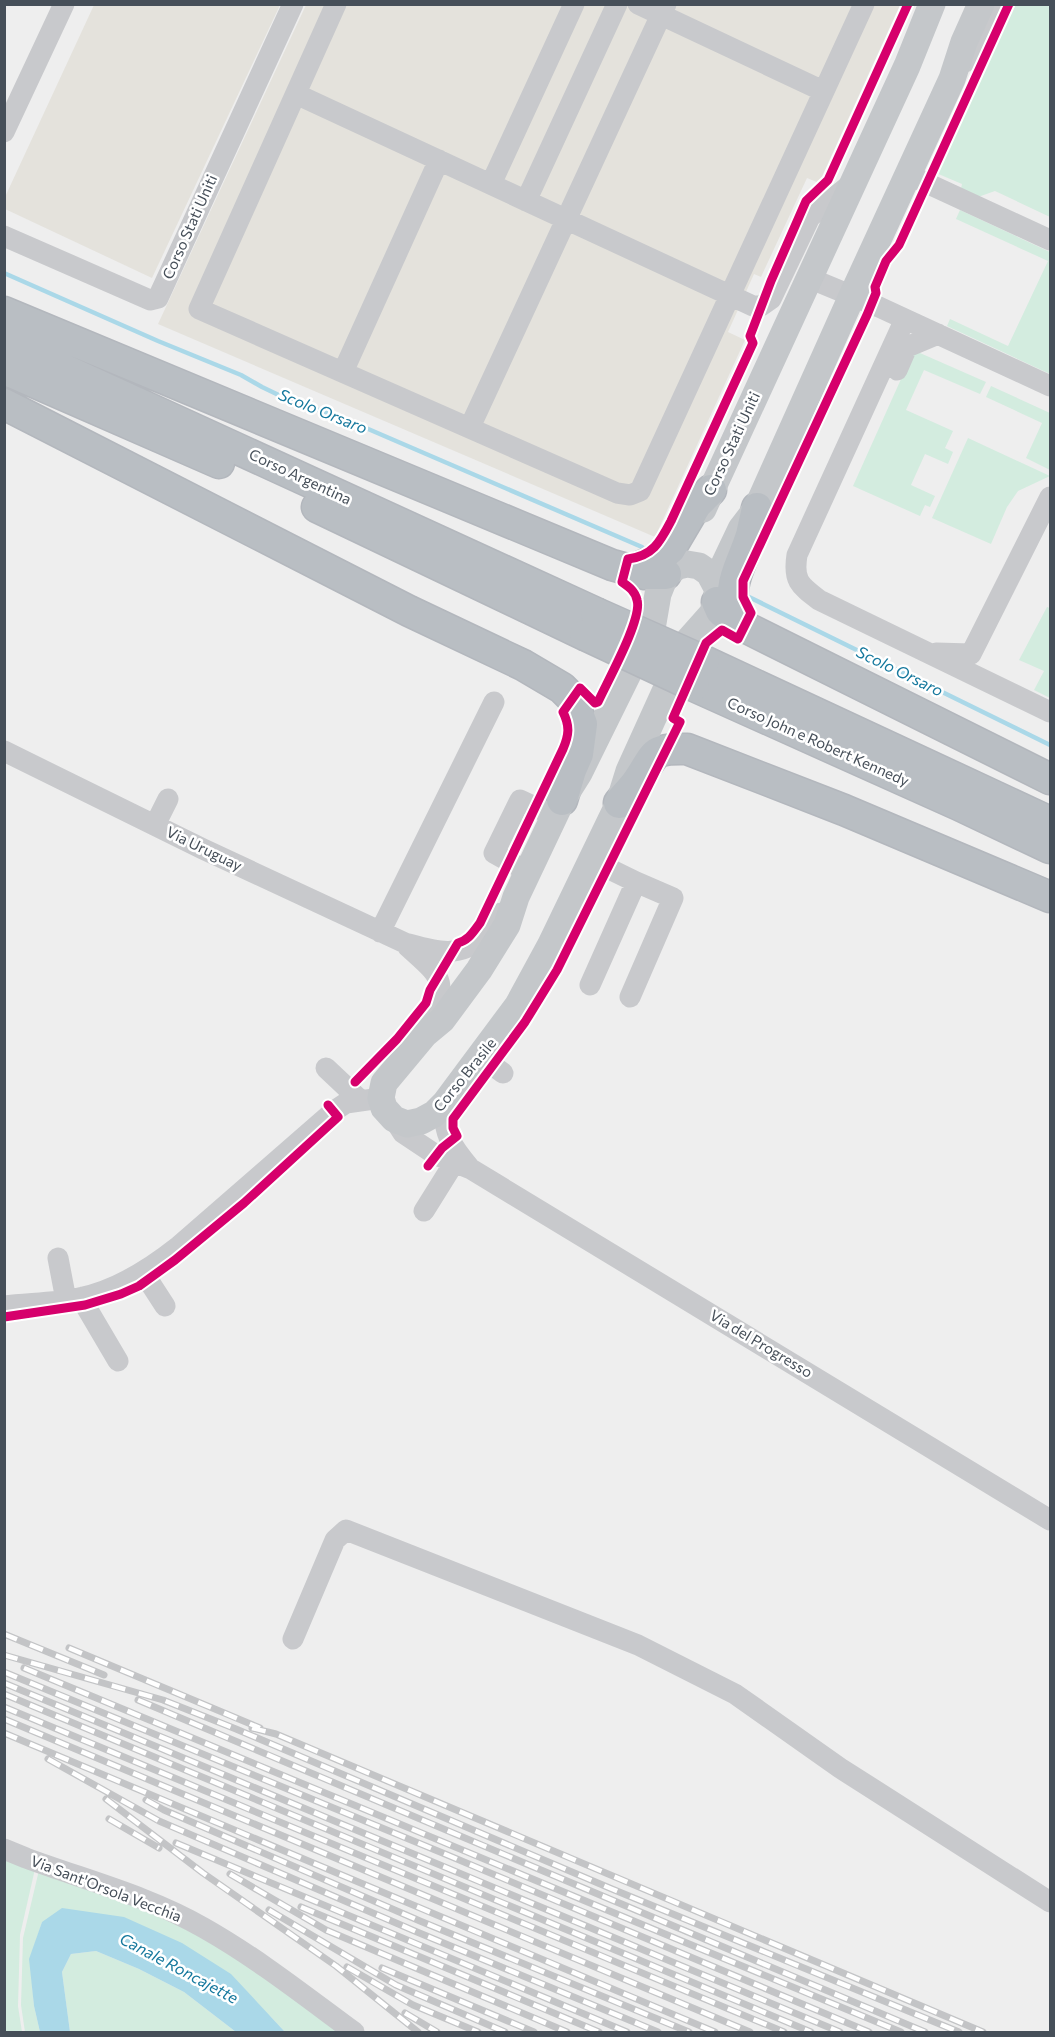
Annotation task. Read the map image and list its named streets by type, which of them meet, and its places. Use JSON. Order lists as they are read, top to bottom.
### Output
{
  "streets": {
    "highway": ["Corso Argentina", "Corso John e Robert Kennedy"],
    "main road": ["Corso Stati Uniti", "Corso Brasile"],
    "street": ["Via Uruguay", "Via del Progresso", "Via Sant'Orsola Vecchia"]
  },
  "crossings": [
    ["Corso Argentina", "Corso John e Robert Kennedy"],
    ["Corso John e Robert Kennedy", "Corso Brasile"],
    ["Corso Brasile", "Via del Progresso"]
  ],
  "water": ["Scolo Orsaro", "Canale Roncajette"]
}
